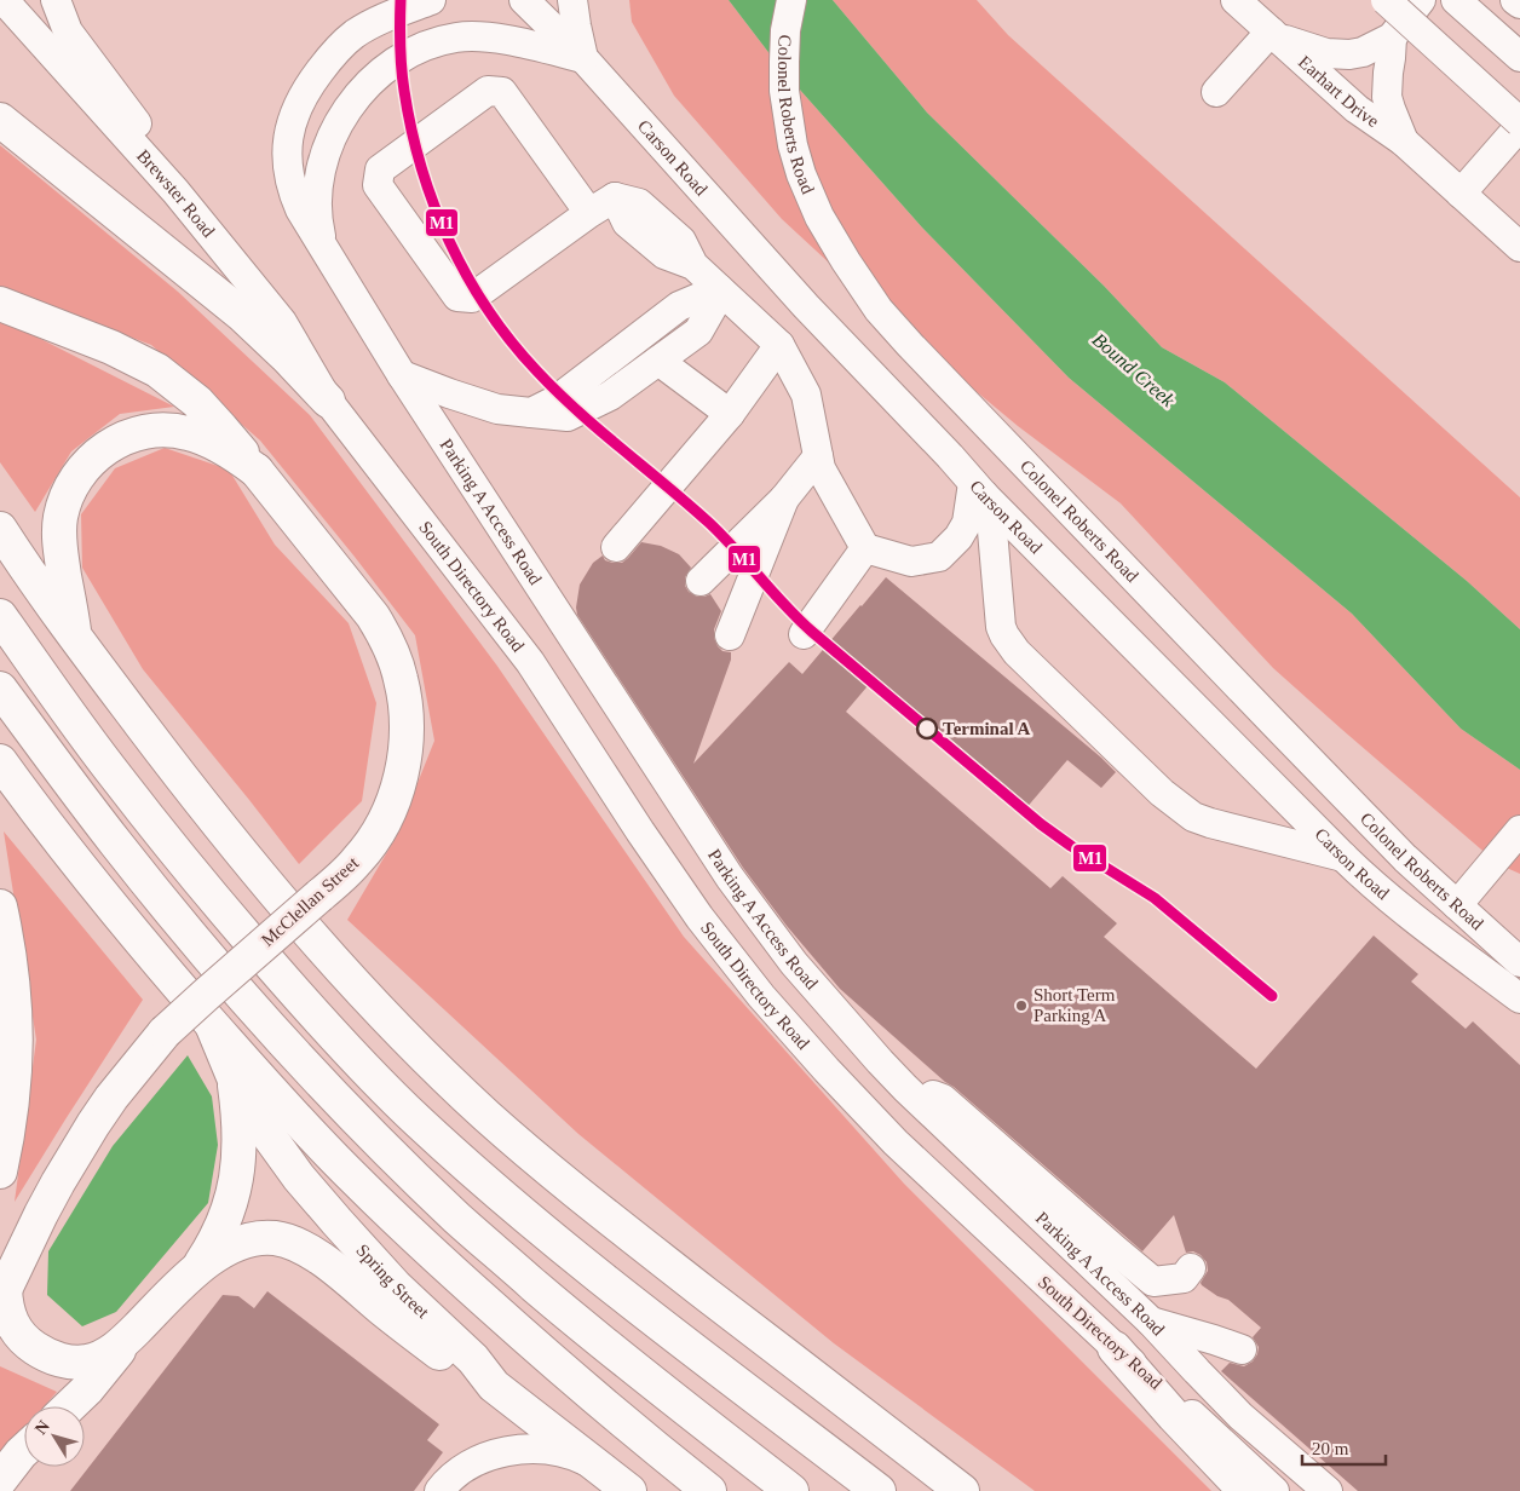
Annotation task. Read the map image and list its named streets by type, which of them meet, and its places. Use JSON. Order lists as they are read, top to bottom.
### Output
{
  "streets": {
    "main road": ["McClellan Street", "Spring Street"],
    "street": [
      "Earhart Drive",
      "Colonel Roberts Road",
      "Carson Road",
      "Brewster Road",
      "Parking A Access Road",
      "South Directory Road"
    ]
  },
  "crossings": [
    ["Carson Road", "Parking A Access Road"],
    ["Brewster Road", "South Directory Road"]
  ],
  "water": ["Bound Creek"],
  "places": ["Terminal A", "Short Term Parking A"],
  "lines": ["transit line M1"],
  "scale_bar": "20 m",
  "north": "top left"
}
